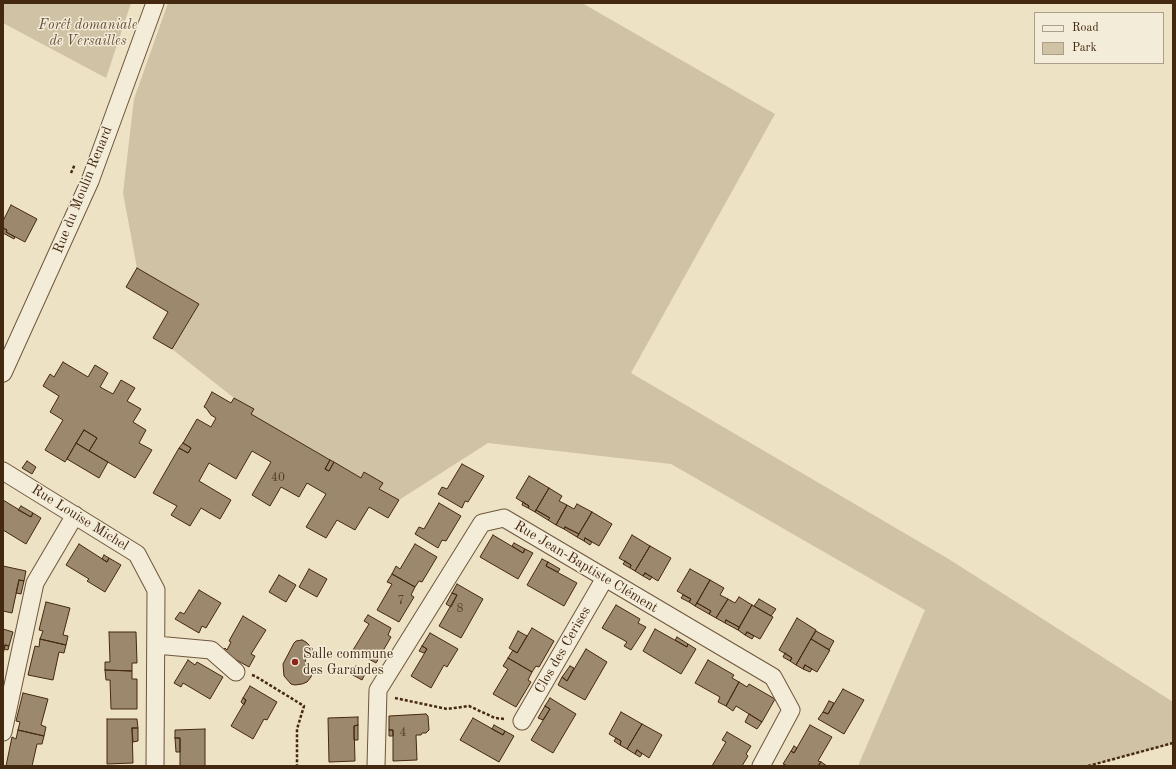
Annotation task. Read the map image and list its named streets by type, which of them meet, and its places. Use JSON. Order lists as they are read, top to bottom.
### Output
{
  "streets": {
    "street": [
      "Rue du Moulin Renard",
      "Rue Louise Michel",
      "Rue Jean-Baptiste Clément",
      "Clos des Cerises"
    ]
  },
  "crossings": [
    ["Rue Jean-Baptiste Clément", "Clos des Cerises"]
  ],
  "parks": ["Forêt domaniale de Versailles"],
  "places": ["Salle commune des Garandes"],
  "house_numbers": [
    "40",
    "7",
    "8",
    "4"
  ],
  "legend": ["Road", "Park"]
}
